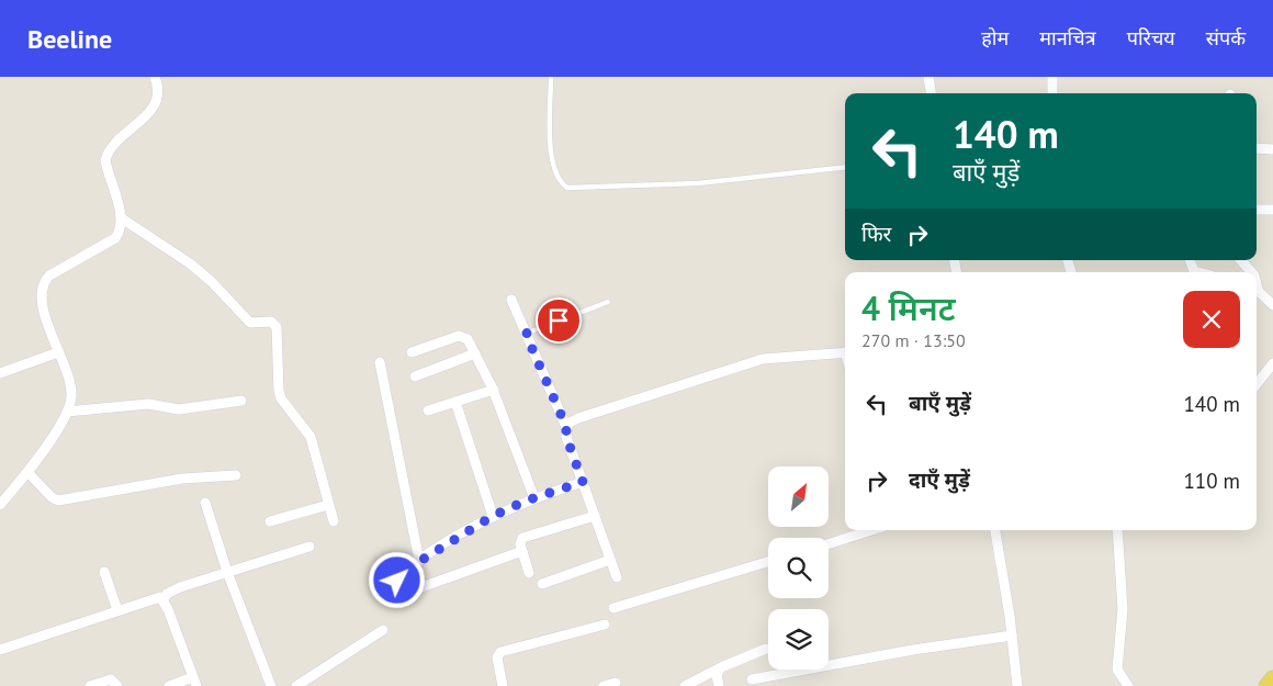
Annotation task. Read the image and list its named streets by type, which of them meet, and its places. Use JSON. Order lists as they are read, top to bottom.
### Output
{
  "north": "top right",
  "page": {
    "header": "Beeline",
    "nav": [
      "होम",
      "मानचित्र",
      "परिचय",
      "संपर्क"
    ],
    "turn": ["140 m", "बाएँ मुड़ें"],
    "then": "फिर",
    "heading": ["4 मिनट", "270 m · 13:50"],
    "list": [
      {
        "name": "बाएँ मुड़ें",
        "value": "140 m"
      },
      {
        "name": "दाएँ मुड़ें",
        "value": "110 m"
      }
    ]
  }
}
